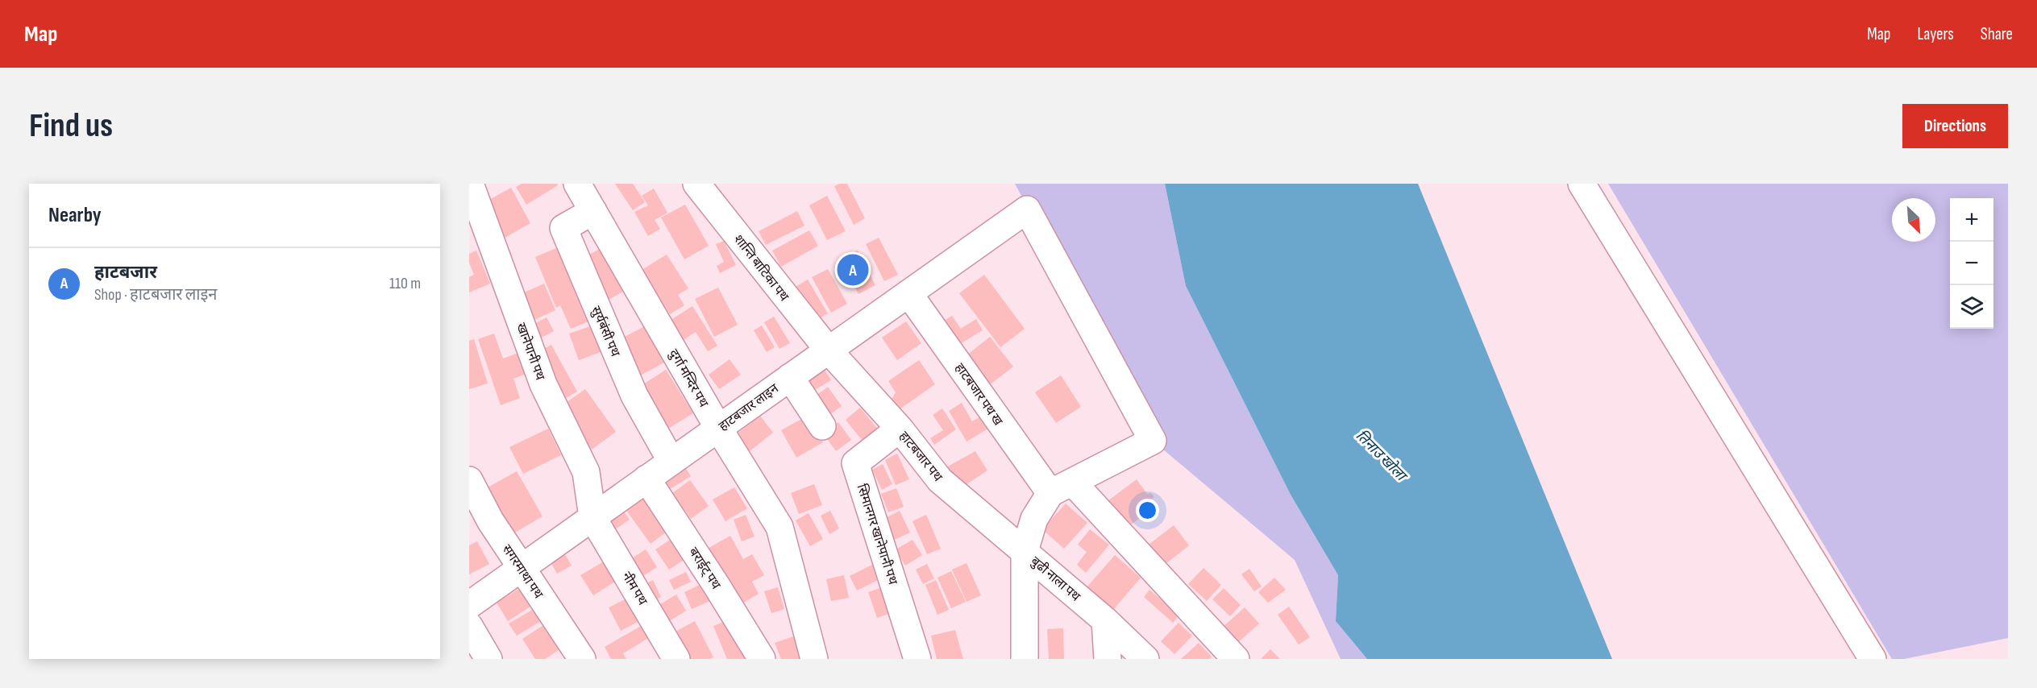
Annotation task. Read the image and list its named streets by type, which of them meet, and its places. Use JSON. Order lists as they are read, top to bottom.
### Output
{
  "streets": {
    "street": [
      "शान्ति बाटिका पथ",
      "सुर्यबंसी पथ",
      "खानेपानी पथ",
      "दुर्गा मन्दिर पथ",
      "हाटबजार पथ ख",
      "हाटबजार लाइन",
      "हाटबजार पथ",
      "सिमानगर खानेपानी पथ",
      "बराईट् पथ",
      "सगरमाथा पथ",
      "बुढी नाला पथ",
      "नीम पथ"
    ]
  },
  "crossings": [
    ["शान्ति बाटिका पथ", "हाटबजार लाइन"],
    ["शान्ति बाटिका पथ", "हाटबजार पथ"],
    ["सुर्यबंसी पथ", "दुर्गा मन्दिर पथ"],
    ["सुर्यबंसी पथ", "हाटबजार लाइन"],
    ["खानेपानी पथ", "हाटबजार लाइन"],
    ["खानेपानी पथ", "नीम पथ"],
    ["दुर्गा मन्दिर पथ", "हाटबजार लाइन"],
    ["हाटबजार पथ ख", "हाटबजार लाइन"],
    ["हाटबजार लाइन", "हाटबजार पथ"],
    ["हाटबजार लाइन", "बराईट् पथ"],
    ["हाटबजार लाइन", "सगरमाथा पथ"],
    ["हाटबजार लाइन", "नीम पथ"],
    ["हाटबजार पथ", "सिमानगर खानेपानी पथ"],
    ["हाटबजार पथ", "बुढी नाला पथ"]
  ],
  "water": ["तिनाउ खोला"],
  "north": "bottom right",
  "page": {
    "header": "Map",
    "nav": ["Map", "Layers", "Share"],
    "buttons": "Directions",
    "title": "Find us",
    "heading": "Nearby",
    "map_buttons": ["+", "−"],
    "list": [
      {
        "mark": "A",
        "name": "हाटबजार",
        "note": "Shop · हाटबजार लाइन",
        "value": "110 m"
      }
    ],
    "pins": "A"
  }
}
